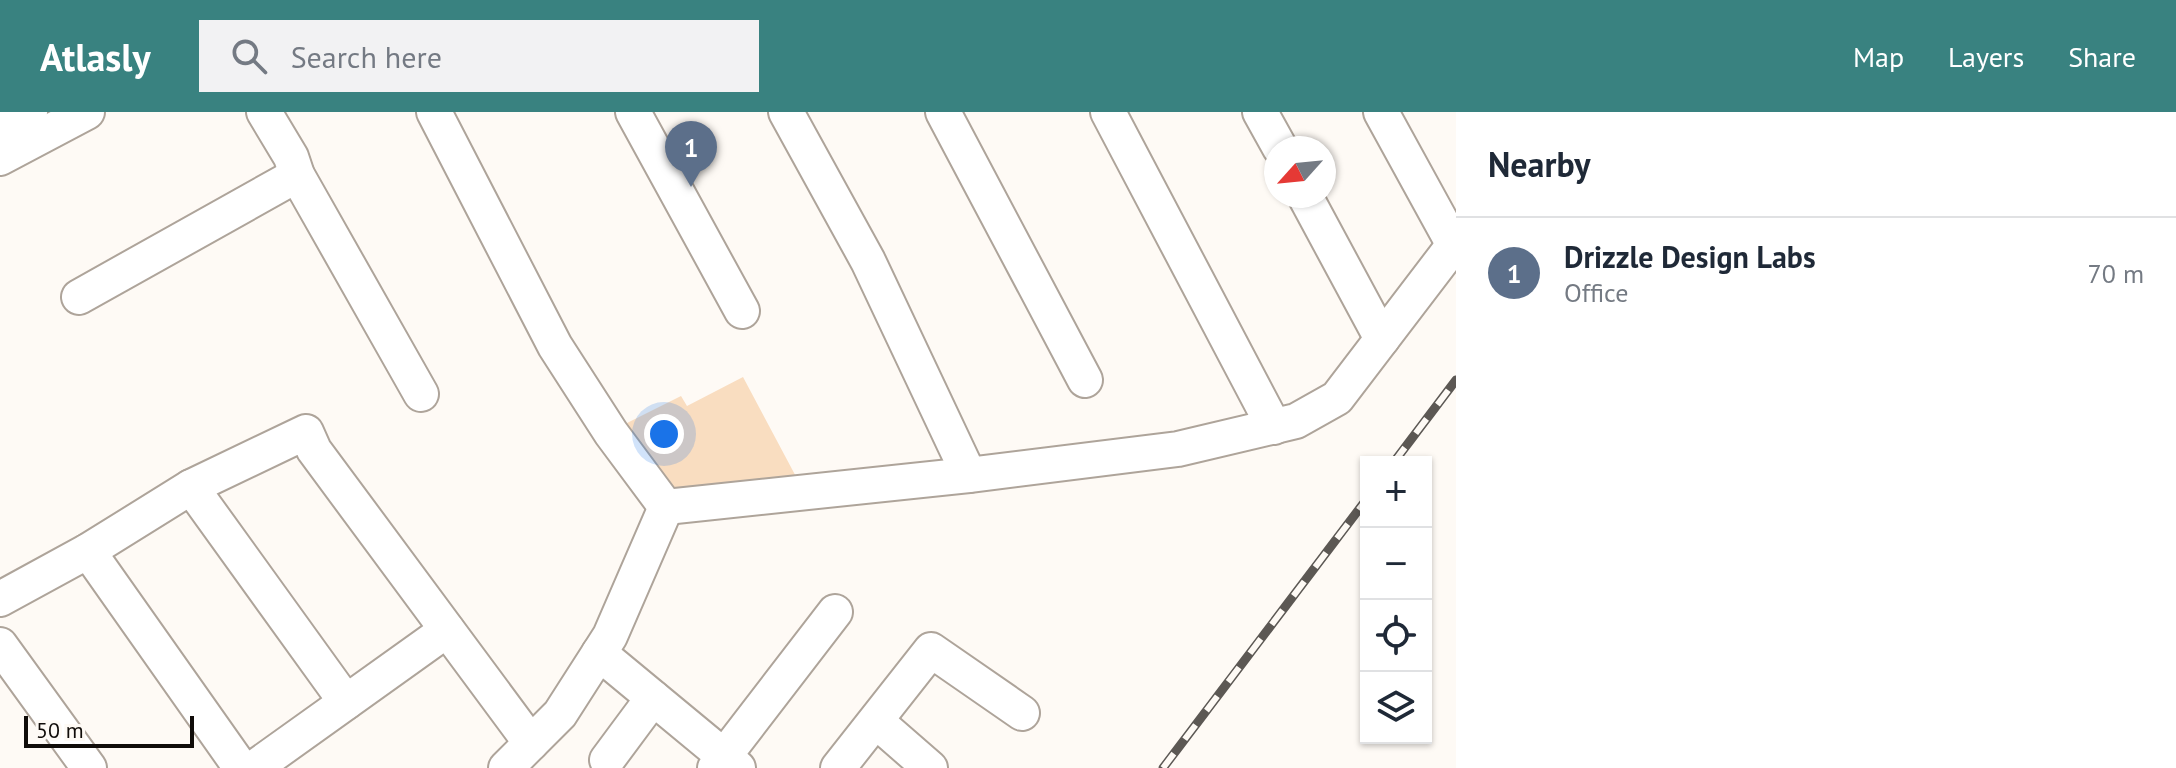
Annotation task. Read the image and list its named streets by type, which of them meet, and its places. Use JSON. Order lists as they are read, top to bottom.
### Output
{
  "scale_bar": "50 m",
  "north": "bottom left",
  "page": {
    "header": "Atlasly",
    "search": "Search here",
    "nav": ["Map", "Layers", "Share"],
    "heading": "Nearby",
    "pins": "1",
    "list": [
      {
        "mark": "1",
        "name": "Drizzle Design Labs",
        "note": "Office",
        "value": "70 m"
      }
    ],
    "map_buttons": ["+", "−"],
    "scale": "50 m"
  }
}
